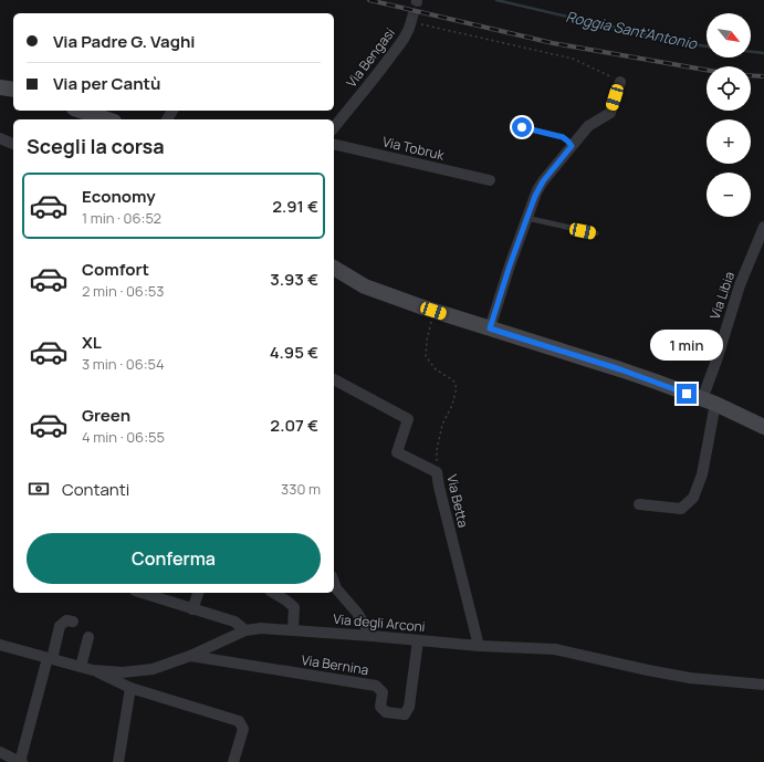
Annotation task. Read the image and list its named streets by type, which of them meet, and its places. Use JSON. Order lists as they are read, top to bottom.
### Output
{
  "streets": {
    "street": [
      "Via Bengasi",
      "Via Tobruk",
      "Via Libia",
      "Via Betta",
      "Via degli Arconi",
      "Via Bernina"
    ]
  },
  "crossings": [
    ["Via Betta", "Via degli Arconi"],
    ["Via degli Arconi", "Via Bernina"]
  ],
  "water": ["Roggia Sant'Antonio"],
  "north": "bottom right",
  "page": {
    "map_buttons": ["+", "−"],
    "banner": ["Via Padre G. Vaghi", "Via per Cantù"],
    "heading": "Scegli la corsa",
    "list": [
      {
        "name": "Economy",
        "note": "1 min · 06:52",
        "value": "2.91 €"
      },
      {
        "name": "Comfort",
        "note": "2 min · 06:53",
        "value": "3.93 €"
      },
      {
        "name": "XL",
        "note": "3 min · 06:54",
        "value": "4.95 €"
      },
      {
        "name": "Green",
        "note": "4 min · 06:55",
        "value": "2.07 €"
      }
    ],
    "bubble": "1 min",
    "pay": ["Contanti", "330 m"],
    "buttons": "Conferma"
  }
}
